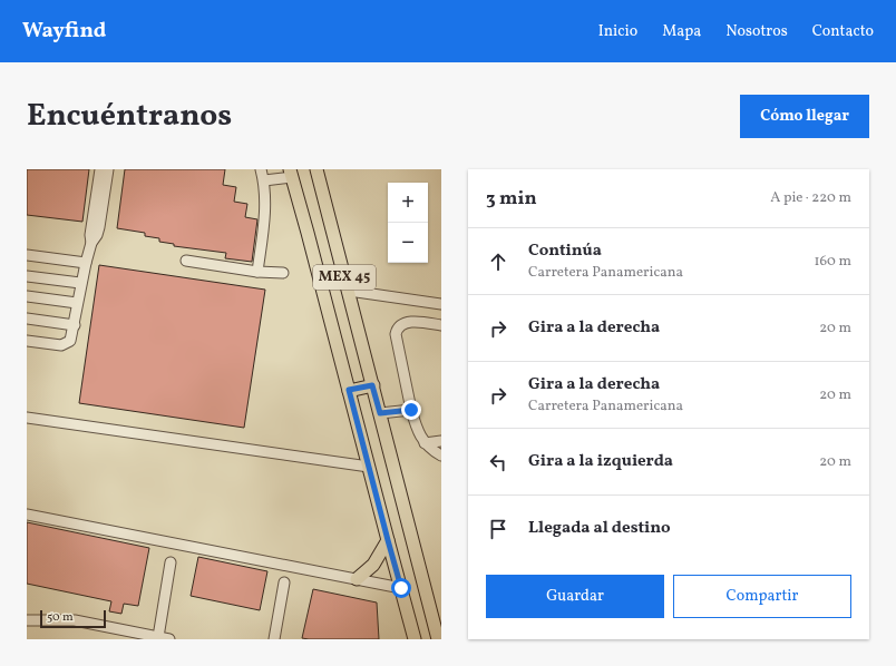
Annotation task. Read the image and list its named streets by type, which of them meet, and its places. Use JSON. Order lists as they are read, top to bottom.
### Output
{
  "streets": {
    "main road": ["MEX 45"]
  },
  "scale_bar": "50 m",
  "page": {
    "header": "Wayfind",
    "nav": [
      "Inicio",
      "Mapa",
      "Nosotros",
      "Contacto"
    ],
    "title": "Encuéntranos",
    "buttons": [
      "Cómo llegar",
      ["Guardar", "Compartir"]
    ],
    "heading": ["3 min", "A pie · 220 m"],
    "map_buttons": ["+", "−"],
    "list": [
      ["Continúa", "Carretera Panamericana", "160 m"],
      ["Gira a la derecha", "20 m"],
      ["Gira a la derecha", "Carretera Panamericana", "20 m"],
      ["Gira a la izquierda", "20 m"],
      "Llegada al destino"
    ],
    "scale": "50 m"
  }
}
